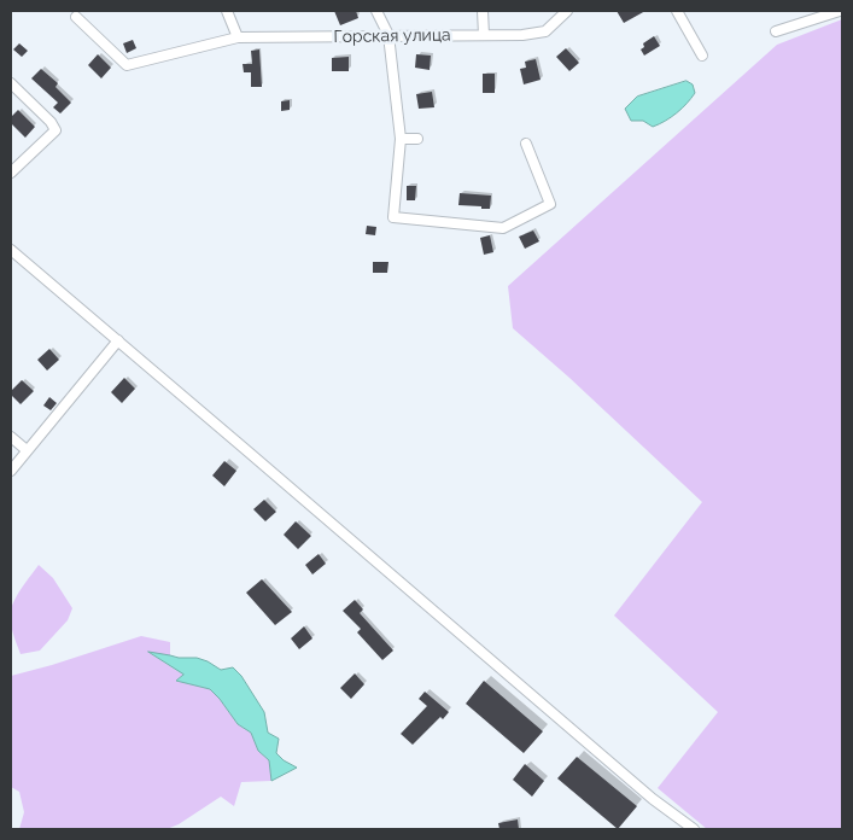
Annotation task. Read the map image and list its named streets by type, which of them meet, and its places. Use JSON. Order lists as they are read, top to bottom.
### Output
{
  "streets": {
    "street": ["Горская улица"]
  }
}
